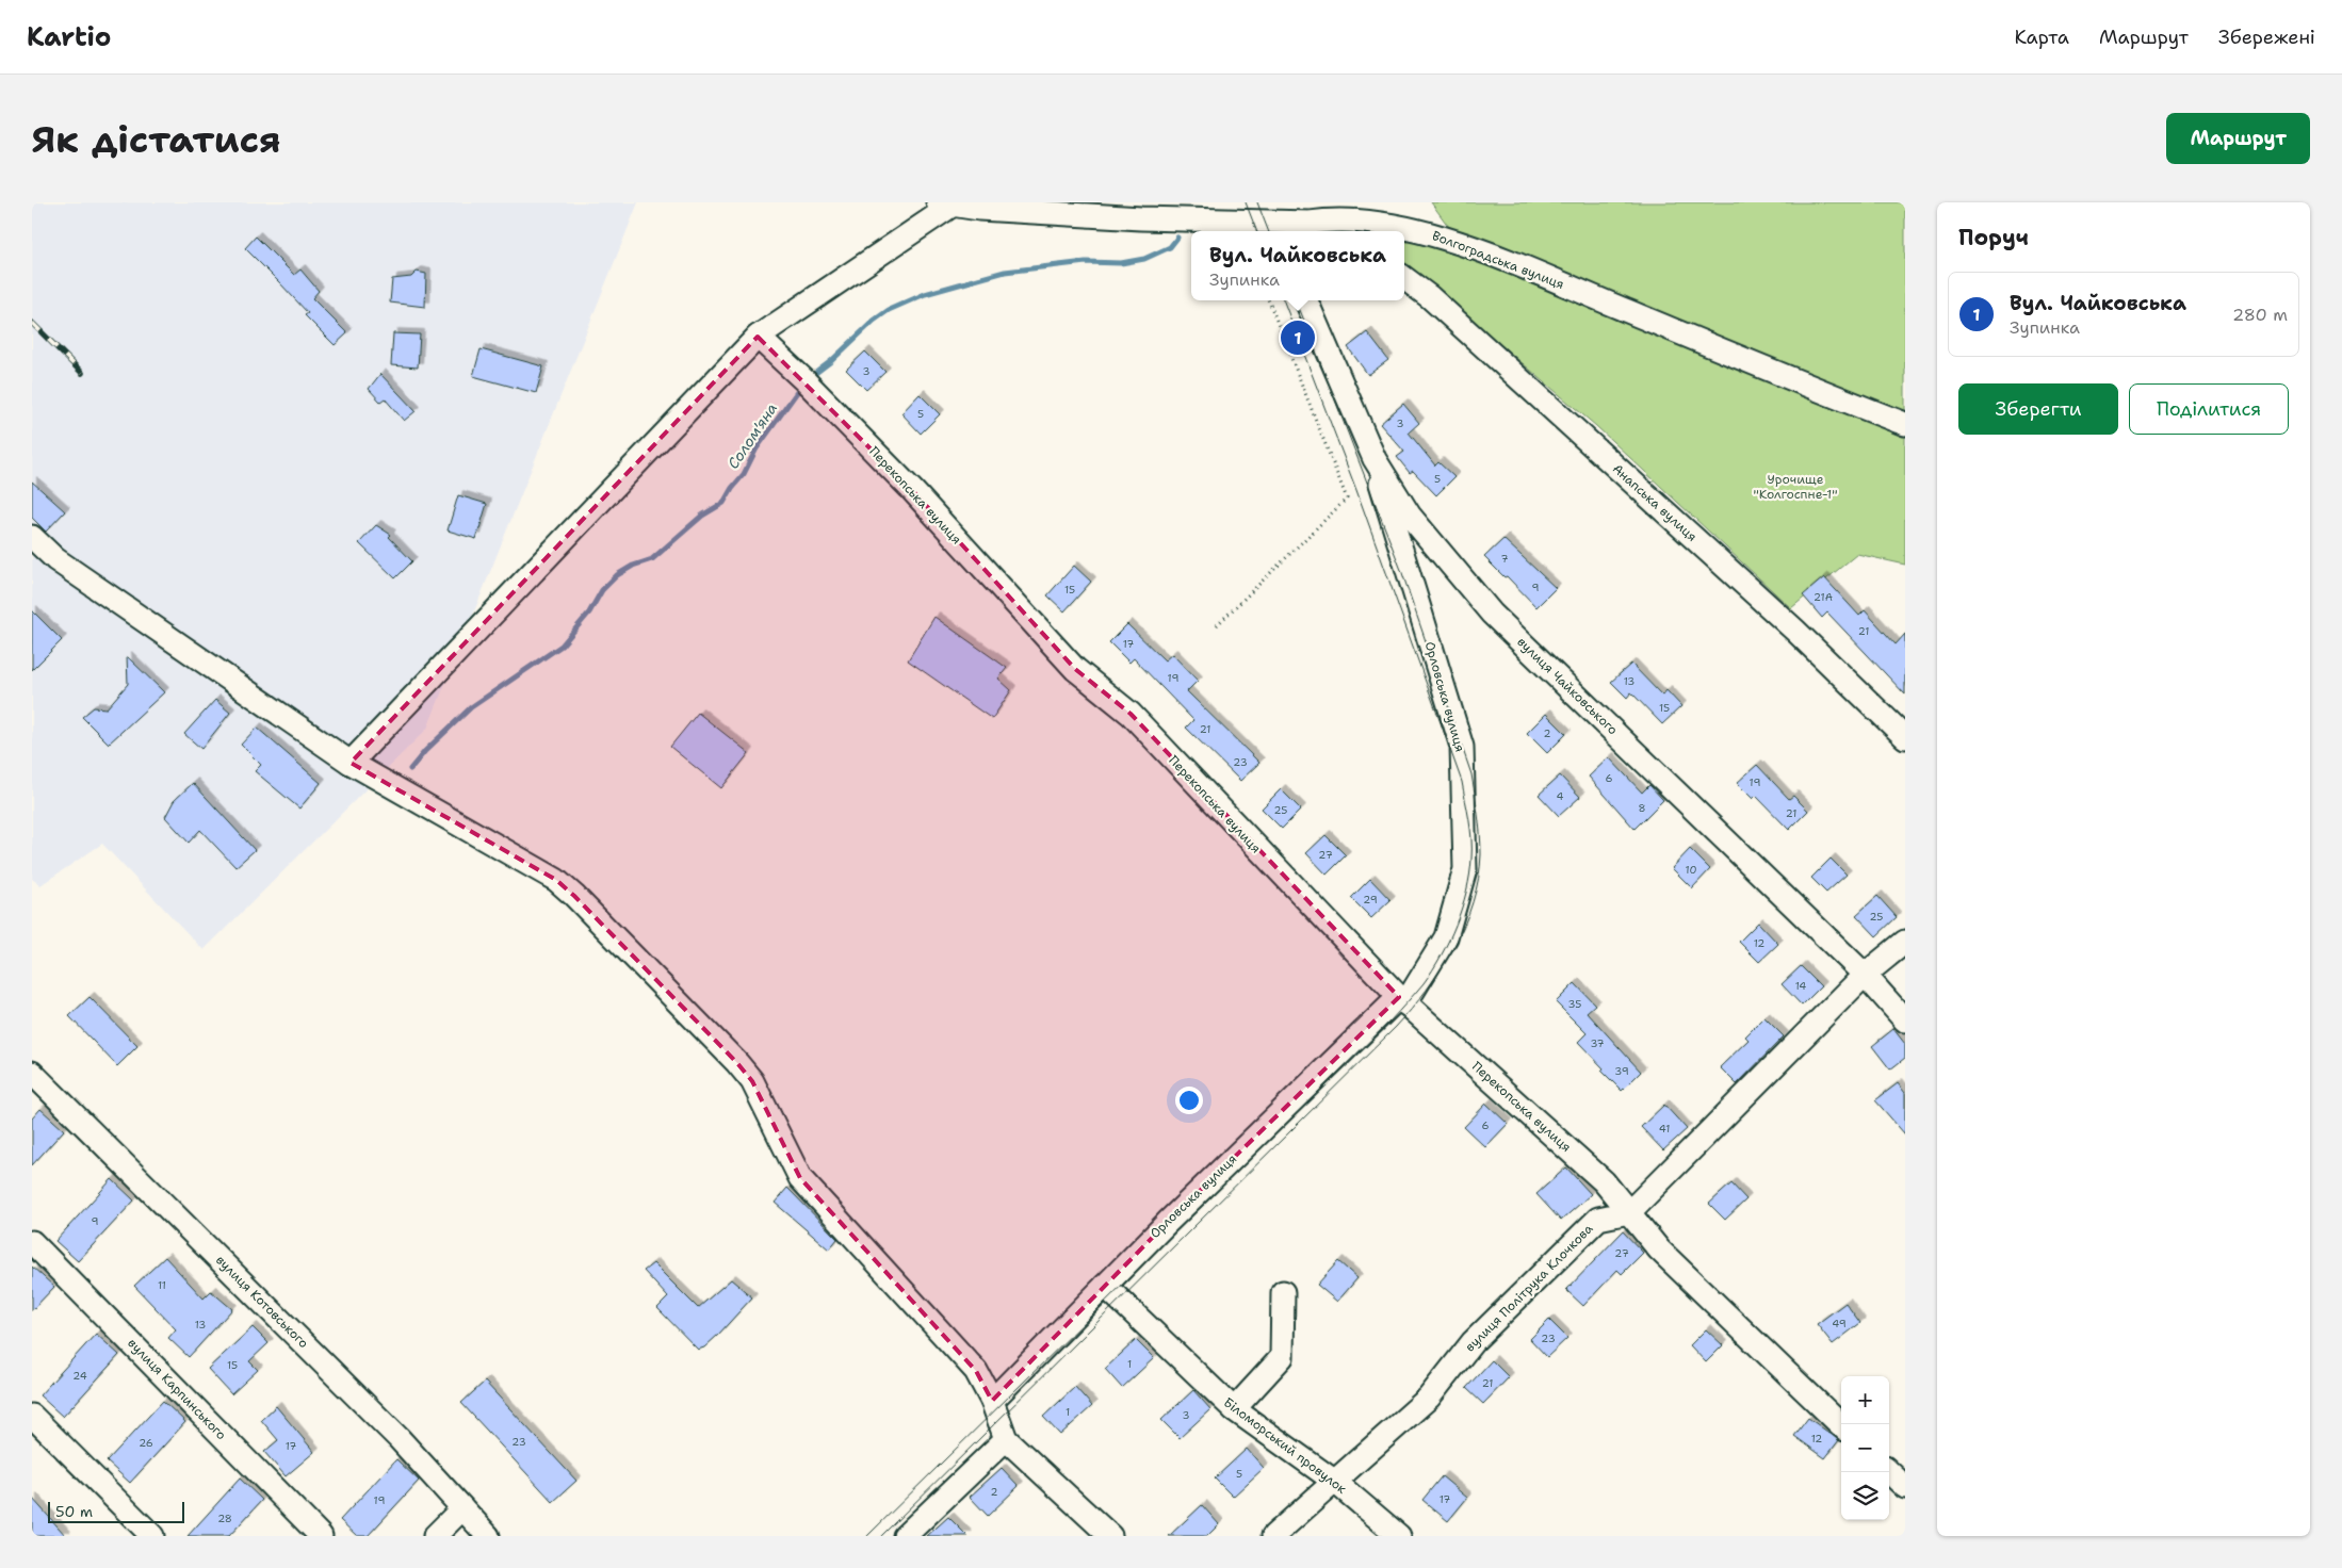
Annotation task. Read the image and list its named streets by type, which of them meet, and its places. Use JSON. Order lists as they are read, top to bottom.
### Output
{
  "streets": {
    "street": [
      "Волгоградська вулиця",
      "Перекопська вулиця",
      "Анапська вулиця",
      "вулиця Чайковського",
      "Орловська вулиця",
      "вулиця Політрука Клочкова",
      "вулиця Котовського",
      "вулиця Карпинського",
      "Біломорський провулок"
    ]
  },
  "crossings": [
    ["Перекопська вулиця", "Орловська вулиця"],
    ["Перекопська вулиця", "вулиця Політрука Клочкова"],
    ["вулиця Чайковського", "Орловська вулиця"],
    ["Орловська вулиця", "Біломорський провулок"],
    ["вулиця Політрука Клочкова", "Біломорський провулок"]
  ],
  "water": ["Солом'яна"],
  "parks": ["Урочище \"Колгоспне-1\""],
  "house_numbers": [
    "3",
    "5",
    "3",
    "5",
    "7",
    "9",
    "15",
    "21А",
    "21",
    "17",
    "19",
    "13",
    "15",
    "21",
    "2",
    "23",
    "6",
    "19",
    "4",
    "8",
    "25",
    "21",
    "27",
    "10",
    "29",
    "25",
    "12",
    "14",
    "35",
    "37",
    "39",
    "6",
    "41",
    "9",
    "27",
    "11",
    "49",
    "13",
    "23",
    "1",
    "15",
    "24",
    "21",
    "1",
    "3",
    "12",
    "23",
    "26",
    "17",
    "5",
    "2",
    "17",
    "19",
    "28"
  ],
  "scale_bar": "50 m",
  "page": {
    "header": "Kartio",
    "nav": ["Карта", "Маршрут", "Збережені"],
    "buttons": [
      "Маршрут",
      ["Зберегти", "Поділитися"]
    ],
    "title": "Як дістатися",
    "heading": "Поруч",
    "popup": ["Вул. Чайковська", "Зупинка"],
    "list": [
      {
        "mark": "1",
        "name": "Вул. Чайковська",
        "note": "Зупинка",
        "value": "280 m"
      }
    ],
    "pins": "1",
    "map_buttons": ["+", "−"],
    "scale": "50 m"
  }
}
